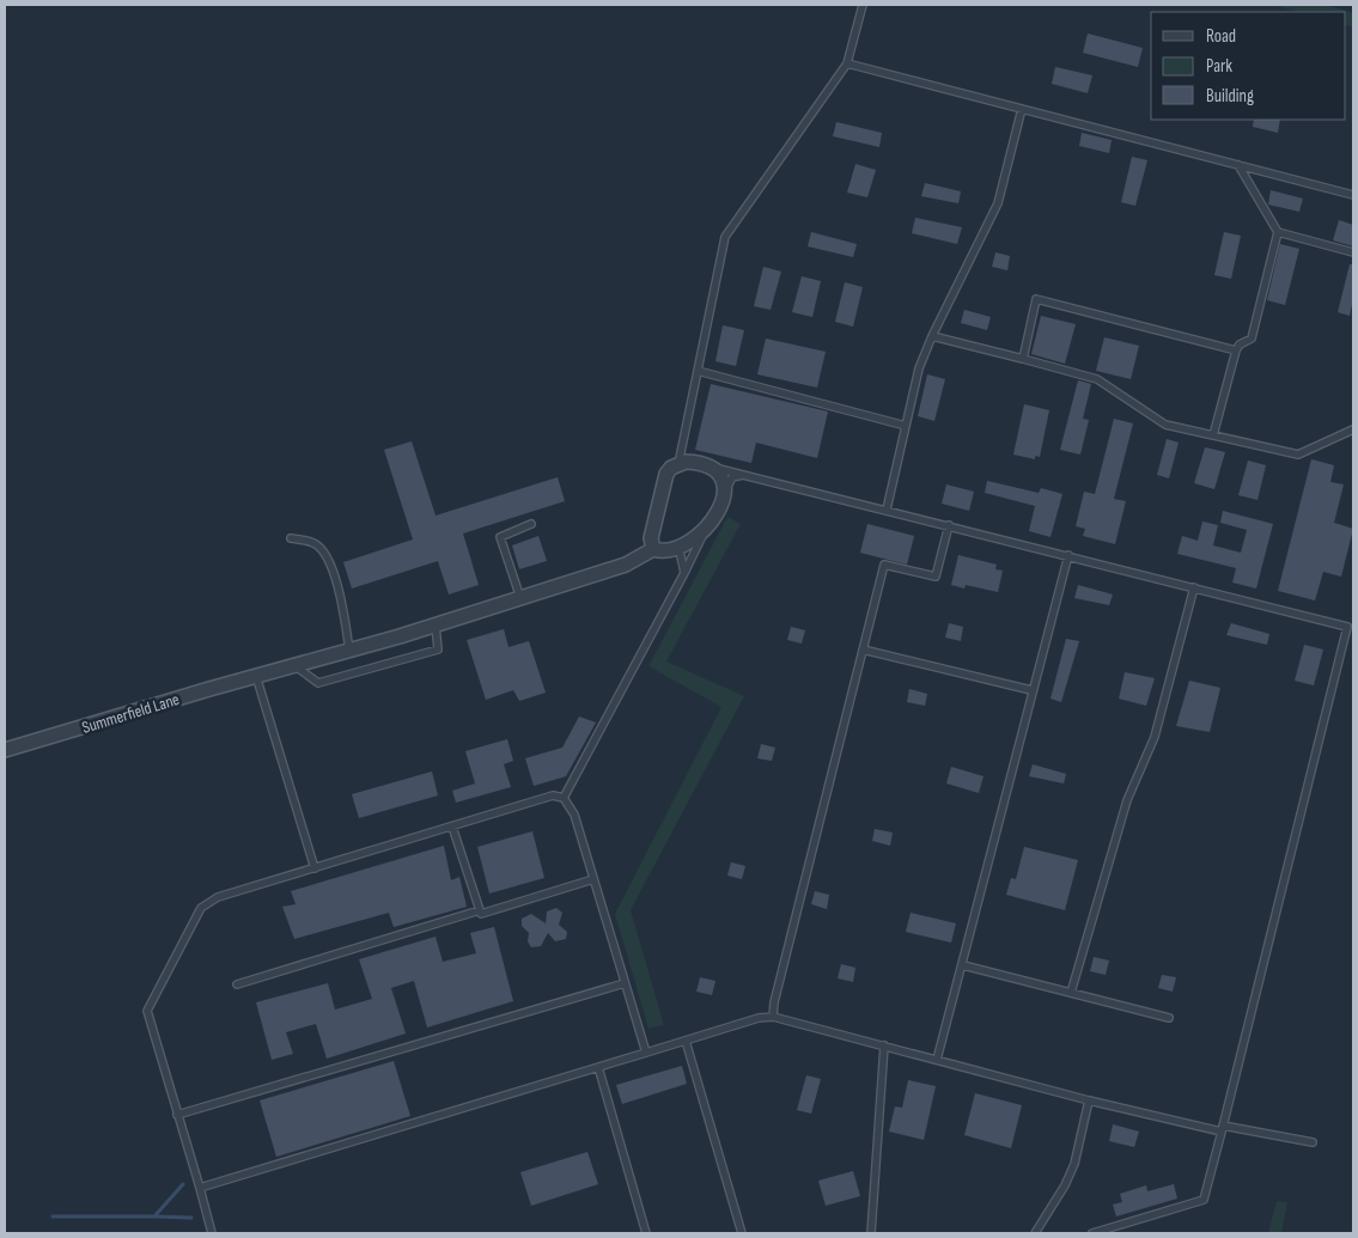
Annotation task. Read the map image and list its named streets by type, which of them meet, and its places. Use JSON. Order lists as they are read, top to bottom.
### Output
{
  "streets": {
    "street": ["Summerfield Lane"]
  },
  "legend": ["Road", "Park", "Building"]
}
